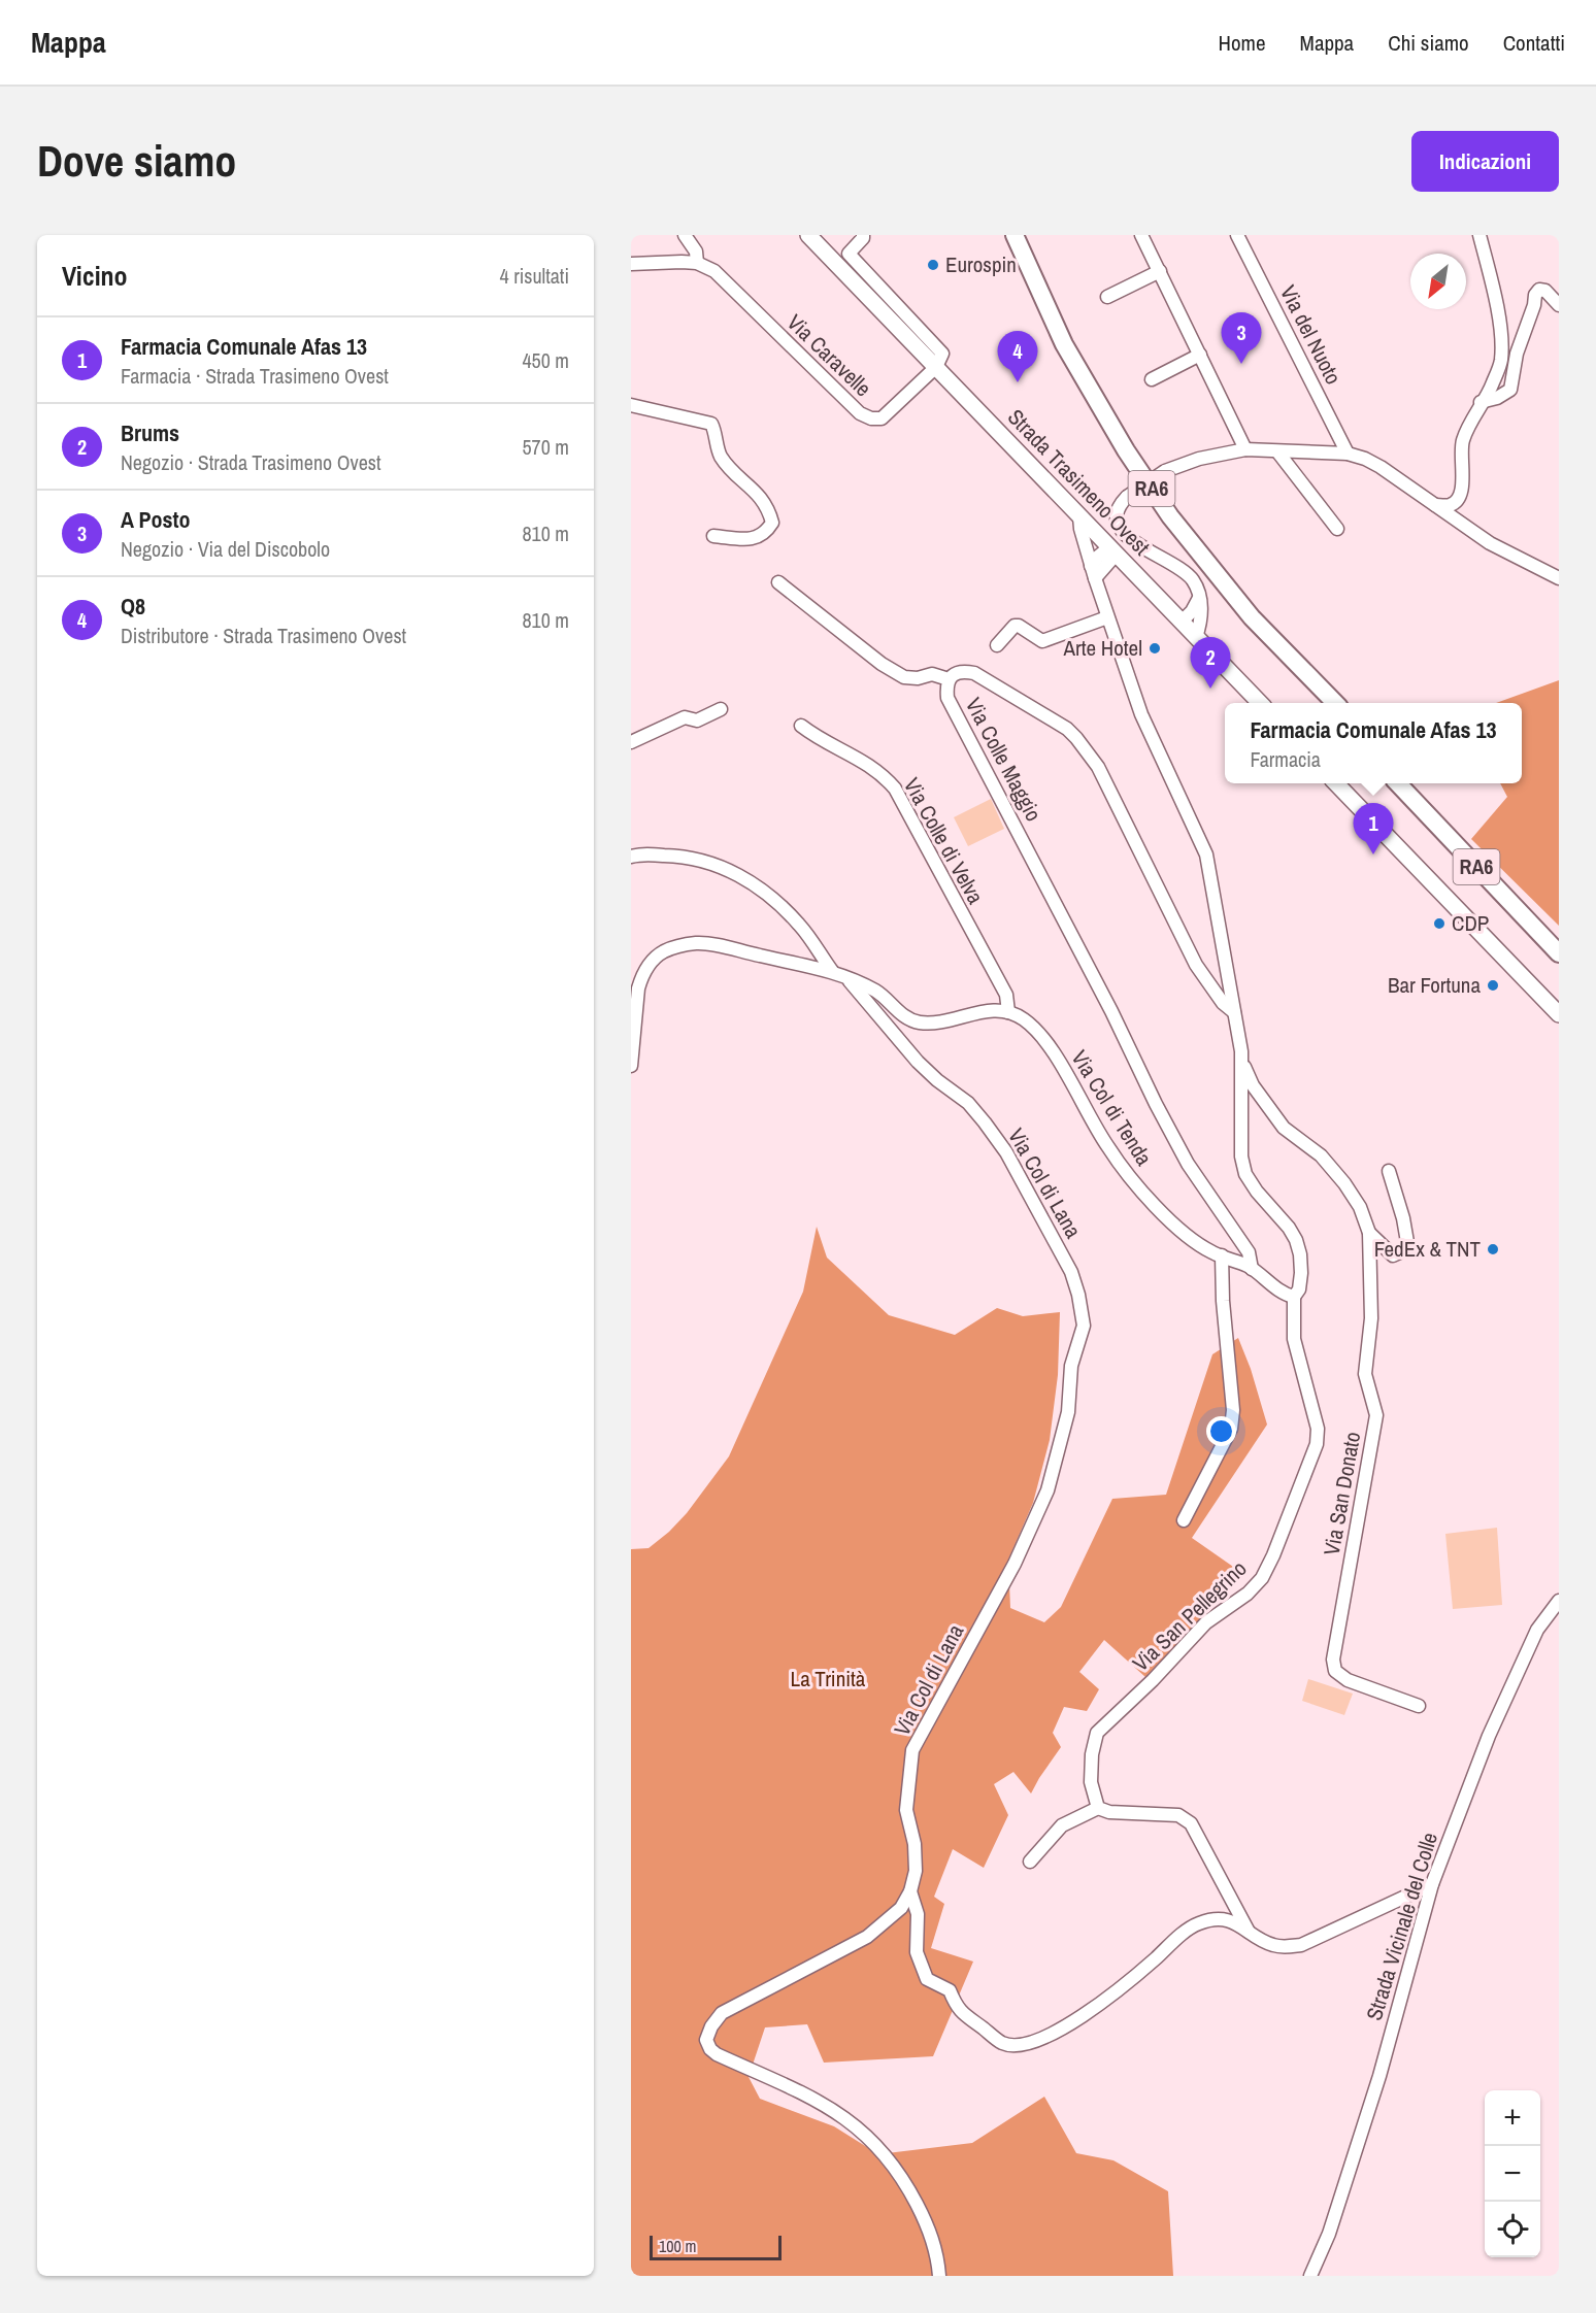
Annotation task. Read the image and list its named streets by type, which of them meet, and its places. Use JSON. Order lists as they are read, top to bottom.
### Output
{
  "streets": {
    "highway": ["RA6"],
    "main road": ["Strada Trasimeno Ovest"],
    "street": [
      "Via del Nuoto",
      "Via Caravelle",
      "Via Colle Maggio",
      "Via Colle di Velva",
      "Via Col di Tenda",
      "Via Col di Lana",
      "Via San Donato",
      "Via San Pellegrino",
      "Strada Vicinale del Colle"
    ]
  },
  "crossings": [
    ["Via Caravelle", "Strada Trasimeno Ovest"],
    ["Via Colle Maggio", "Via Col di Tenda"],
    ["Via Colle di Velva", "Via Col di Tenda"],
    ["Via Col di Tenda", "Via San Pellegrino"]
  ],
  "parks": ["La Trinità"],
  "places": [
    "Eurospin",
    "Arte Hotel",
    "CDP",
    "Bar Fortuna",
    "FedEx & TNT"
  ],
  "scale_bar": "100 m",
  "north": "bottom left",
  "page": {
    "header": "Mappa",
    "nav": [
      "Home",
      "Mappa",
      "Chi siamo",
      "Contatti"
    ],
    "buttons": "Indicazioni",
    "title": "Dove siamo",
    "heading": ["Vicino", "4 risultati"],
    "pins": [
      "3",
      "4",
      "2",
      "1"
    ],
    "list": [
      {
        "mark": "1",
        "name": "Farmacia Comunale Afas 13",
        "note": "Farmacia · Strada Trasimeno Ovest",
        "value": "450 m"
      },
      {
        "mark": "2",
        "name": "Brums",
        "note": "Negozio · Strada Trasimeno Ovest",
        "value": "570 m"
      },
      {
        "mark": "3",
        "name": "A Posto",
        "note": "Negozio · Via del Discobolo",
        "value": "810 m"
      },
      {
        "mark": "4",
        "name": "Q8",
        "note": "Distributore · Strada Trasimeno Ovest",
        "value": "810 m"
      }
    ],
    "popup": ["Farmacia Comunale Afas 13", "Farmacia"],
    "map_buttons": ["+", "−"],
    "scale": "100 m"
  }
}
